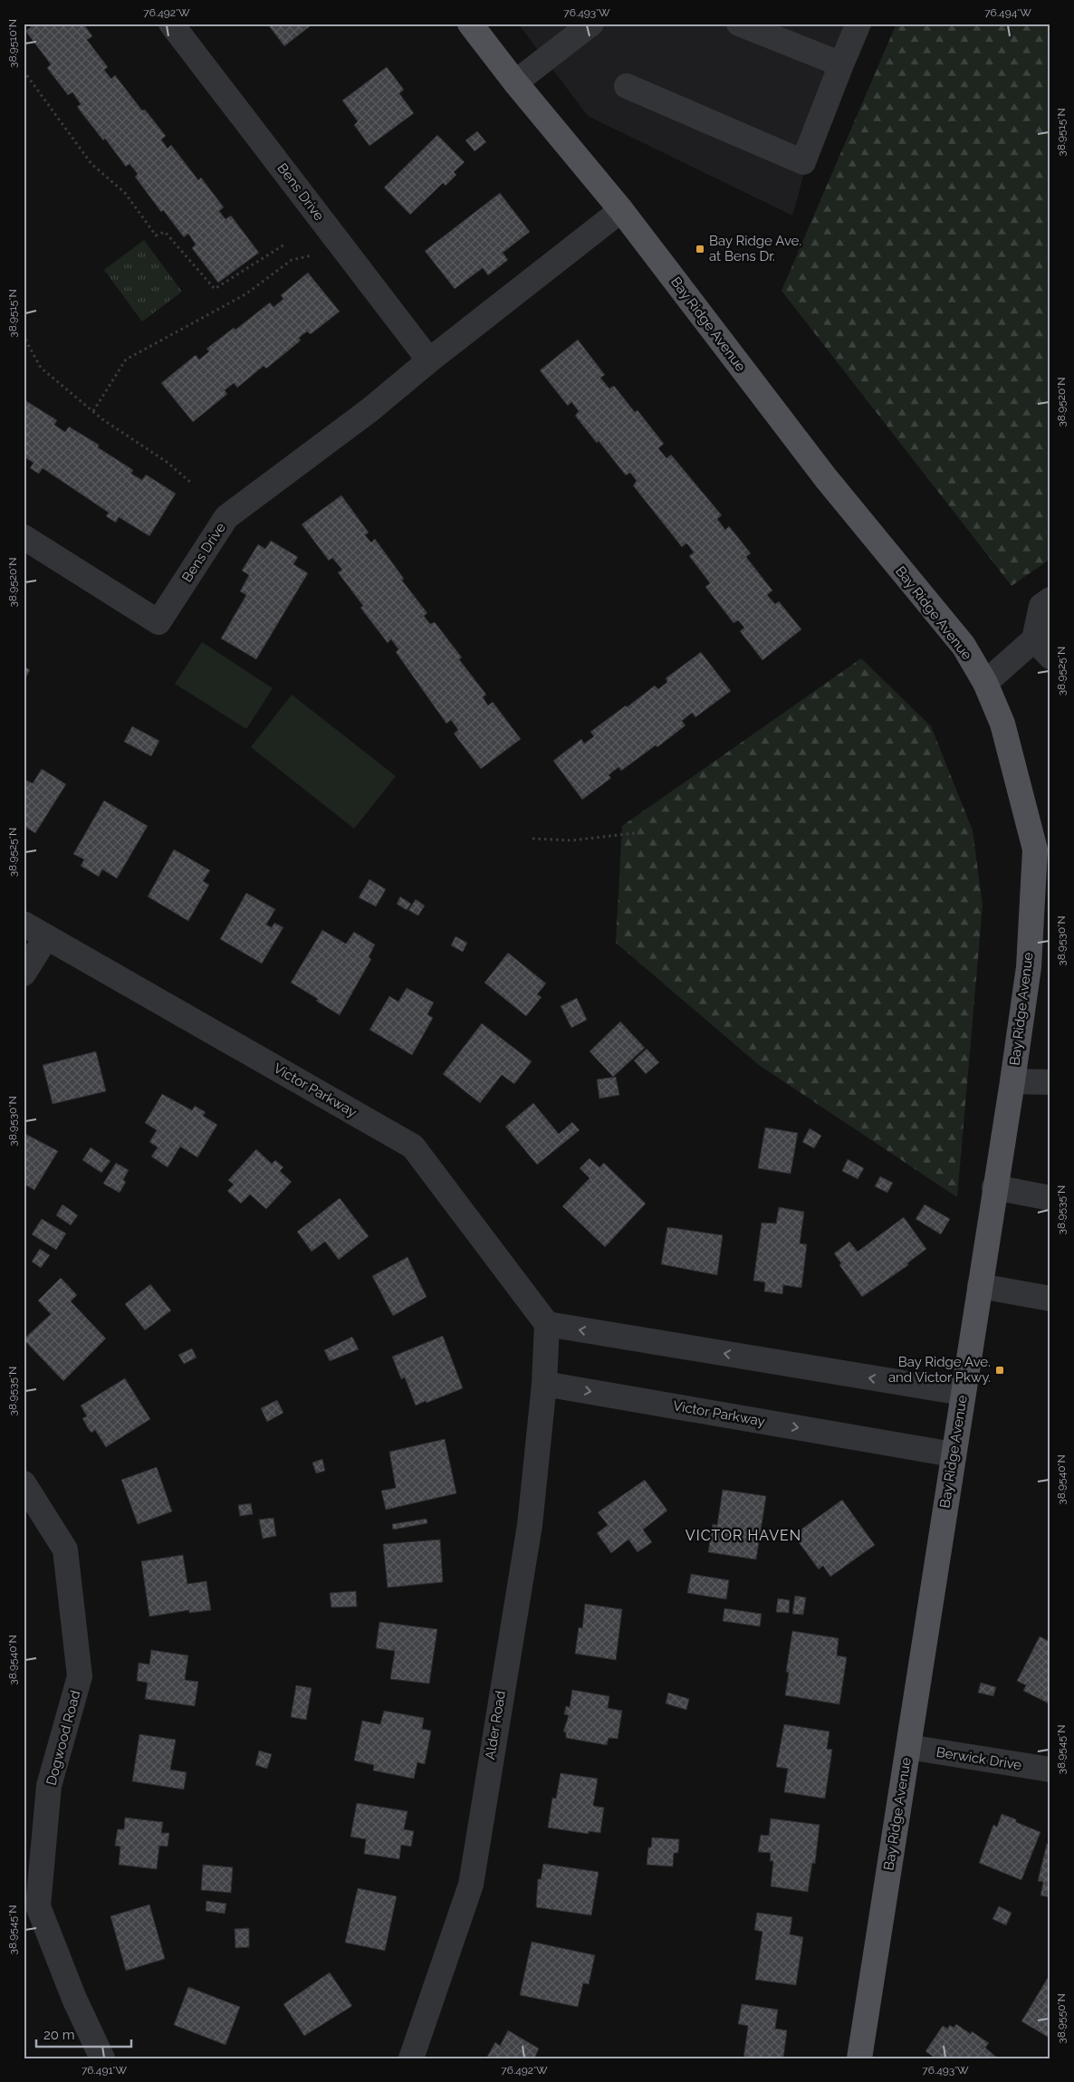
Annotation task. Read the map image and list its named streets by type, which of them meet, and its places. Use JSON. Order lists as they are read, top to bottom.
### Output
{
  "streets": {
    "main road": ["Bay Ridge Avenue"],
    "street": [
      "Bens Drive",
      "Victor Parkway",
      "Alder Road",
      "Dogwood Road",
      "Berwick Drive"
    ]
  },
  "crossings": [
    ["Bens Drive", "Bay Ridge Avenue"],
    ["Bay Ridge Avenue", "Victor Parkway"],
    ["Bay Ridge Avenue", "Berwick Drive"],
    ["Victor Parkway", "Alder Road"]
  ],
  "districts": ["VICTOR HAVEN"],
  "places": {
    "transit": ["Bay Ridge Ave. at Bens Dr.", "Bay Ridge Ave. and Victor Pkwy."]
  },
  "scale_bar": "20 m",
  "coordinates": [
    "76.492°W",
    "76.493°W",
    "76.494°W",
    "38.9510°N",
    "38.9515°N",
    "38.9520°N",
    "38.9525°N",
    "38.9530°N",
    "38.9535°N",
    "38.9540°N",
    "38.9545°N",
    "38.9550°N",
    "76.491°W"
  ]
}
